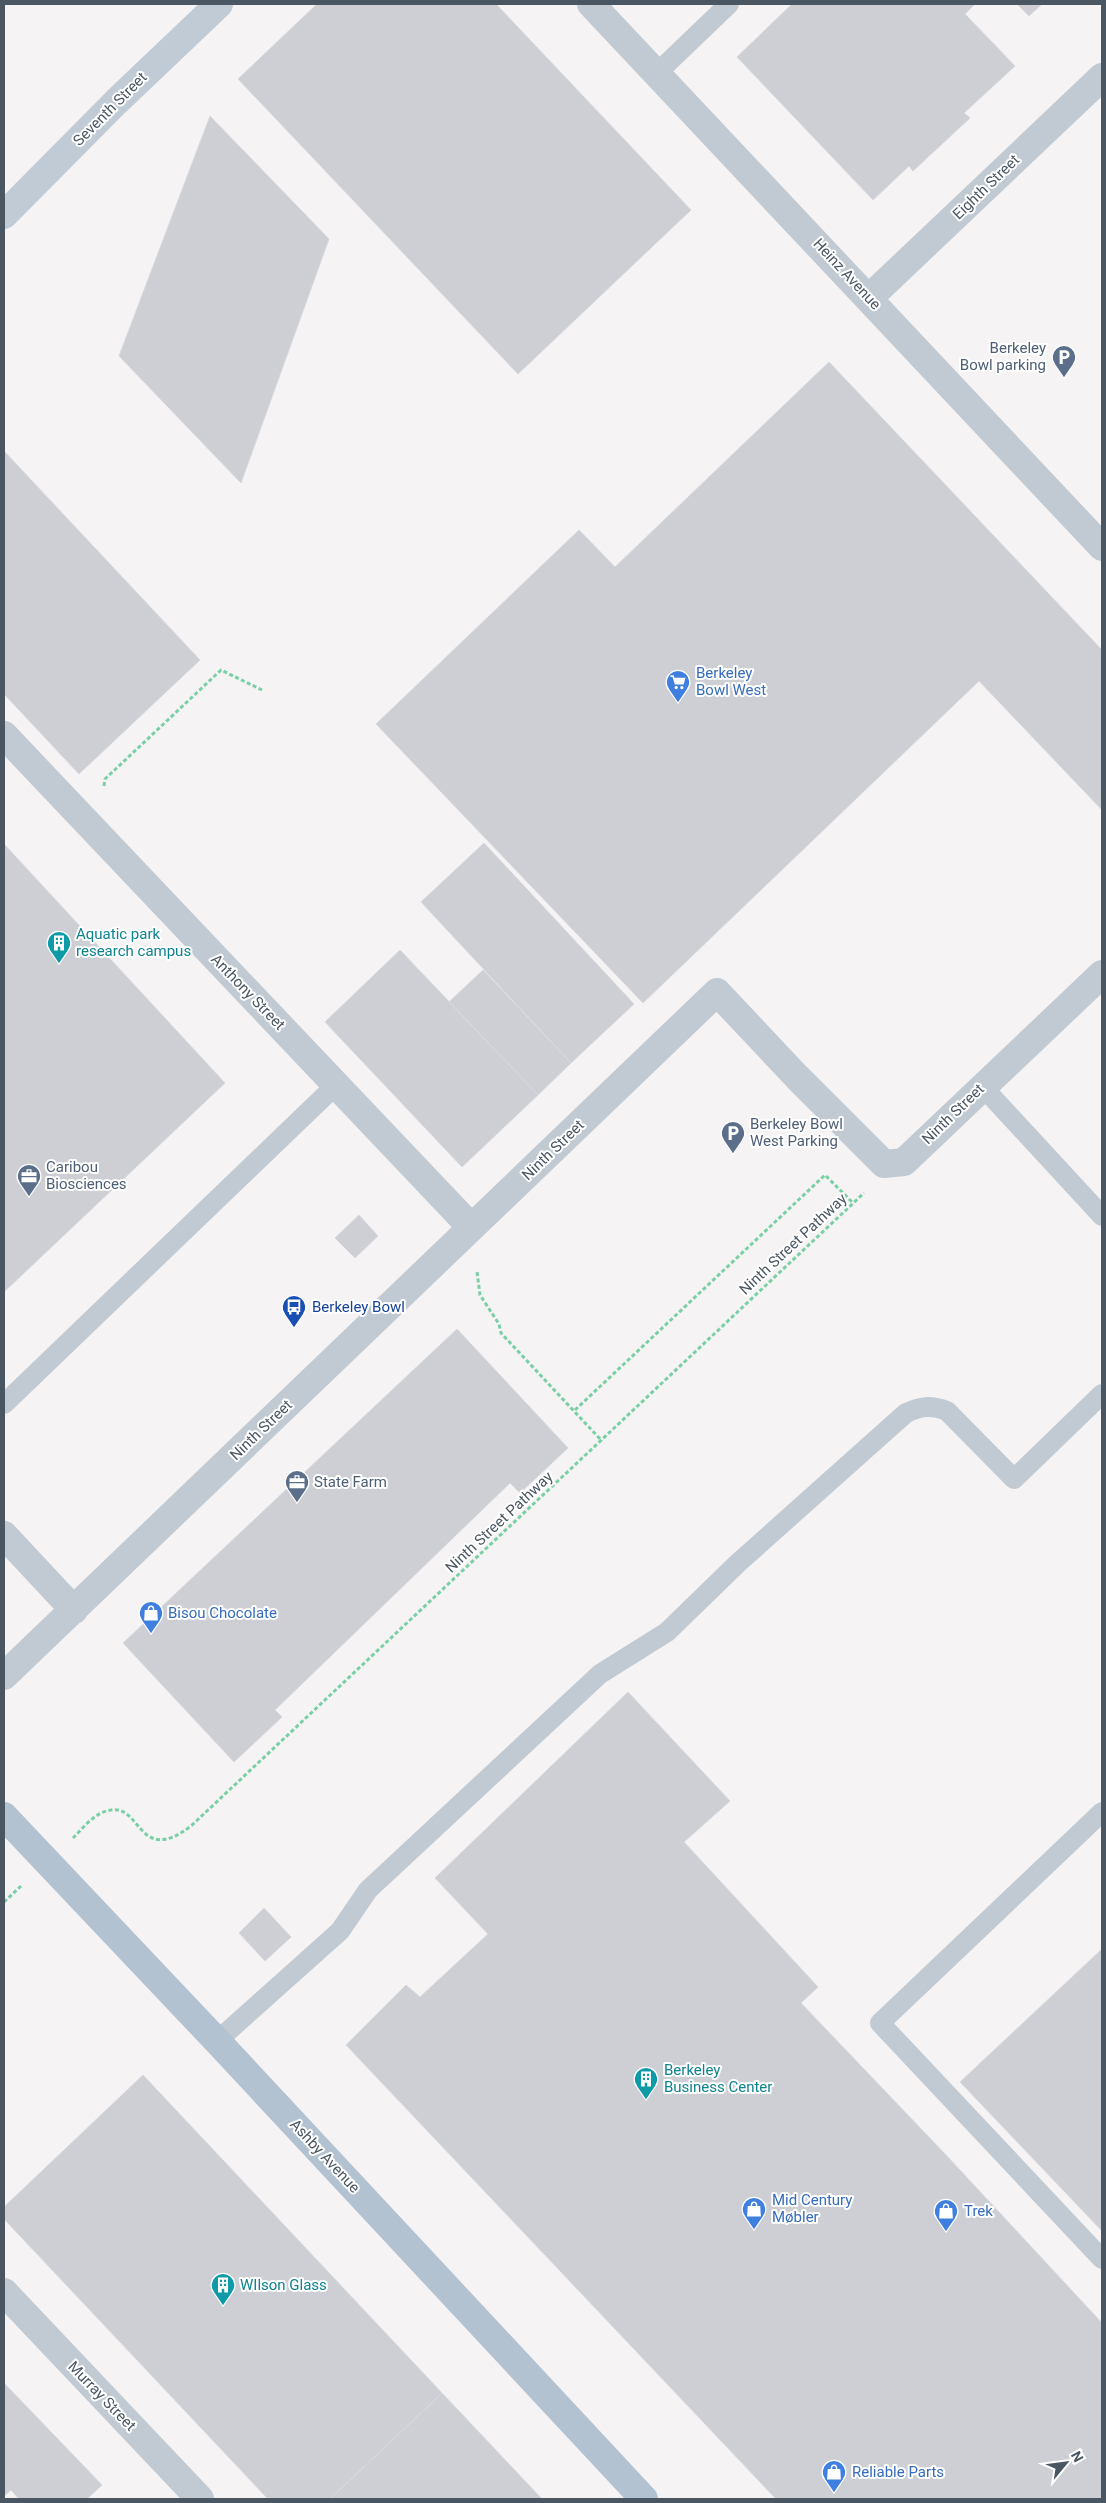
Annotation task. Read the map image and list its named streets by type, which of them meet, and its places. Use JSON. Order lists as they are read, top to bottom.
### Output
{
  "streets": {
    "main road": ["Ashby Avenue"],
    "street": [
      "Seventh Street",
      "Eighth Street",
      "Heinz Avenue",
      "Anthony Street",
      "Ninth Street",
      "Murray Street"
    ],
    "path": ["Ninth Street Pathway"]
  },
  "crossings": [
    ["Eighth Street", "Heinz Avenue"],
    ["Anthony Street", "Ninth Street"],
    ["Ninth Street", "Ninth Street Pathway"]
  ],
  "places": {
    "parking": ["Berkeley Bowl parking", "Berkeley Bowl West Parking"],
    "supermarket": ["Berkeley Bowl West"],
    "building": ["Aquatic park research campus", "Berkeley Business Center", "WIlson Glass"],
    "office": ["Caribou Biosciences", "State Farm"],
    "bus stop": ["Berkeley Bowl"],
    "shop": [
      "Bisou Chocolate",
      "Mid Century Møbler",
      "Trek",
      "Reliable Parts"
    ]
  },
  "north": "top right"
}
